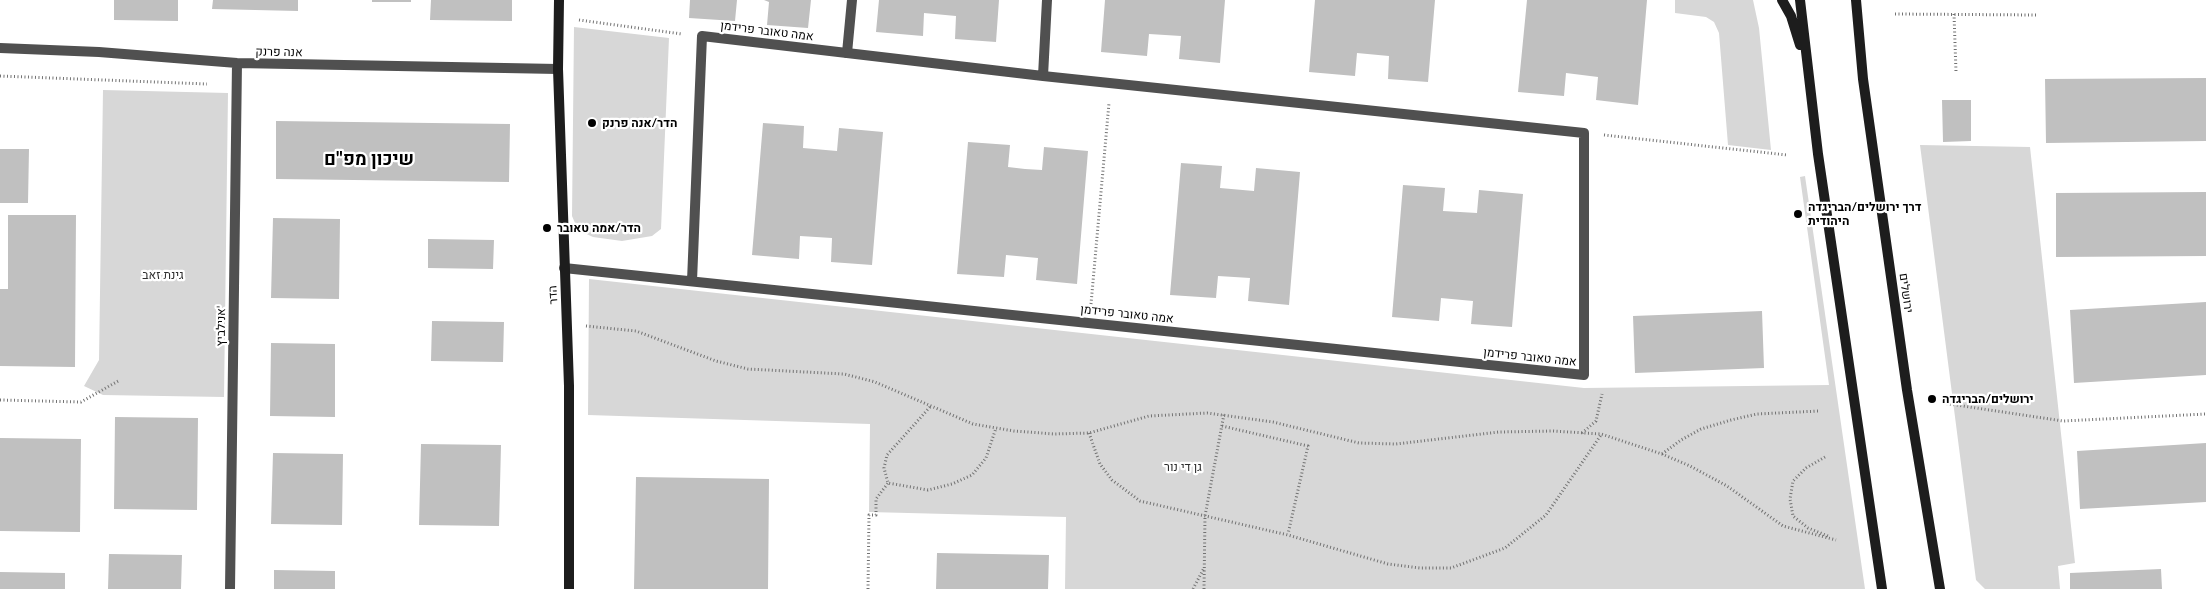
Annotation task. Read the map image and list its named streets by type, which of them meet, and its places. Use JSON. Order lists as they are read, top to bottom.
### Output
{
  "streets": {
    "main road": ["ירושלים", "הדר"],
    "street": ["אמה טאובר פרידמן", "אנה פרנק", "אנילביץ'"]
  },
  "crossings": [
    ["אמה טאובר פרידמן", "הדר"],
    ["אנה פרנק", "הדר"],
    ["אנה פרנק", "אנילביץ'"]
  ],
  "districts": ["שיכון מפ\"ם"],
  "parks": ["גינת זאב", "גן די נור"],
  "places": [
    "הדר/אנה פרנק",
    "דרך ירושלים/הבריגדה היהודית",
    "הדר/אמה טאובר",
    "ירושלים/הבריגדה"
  ]
}
